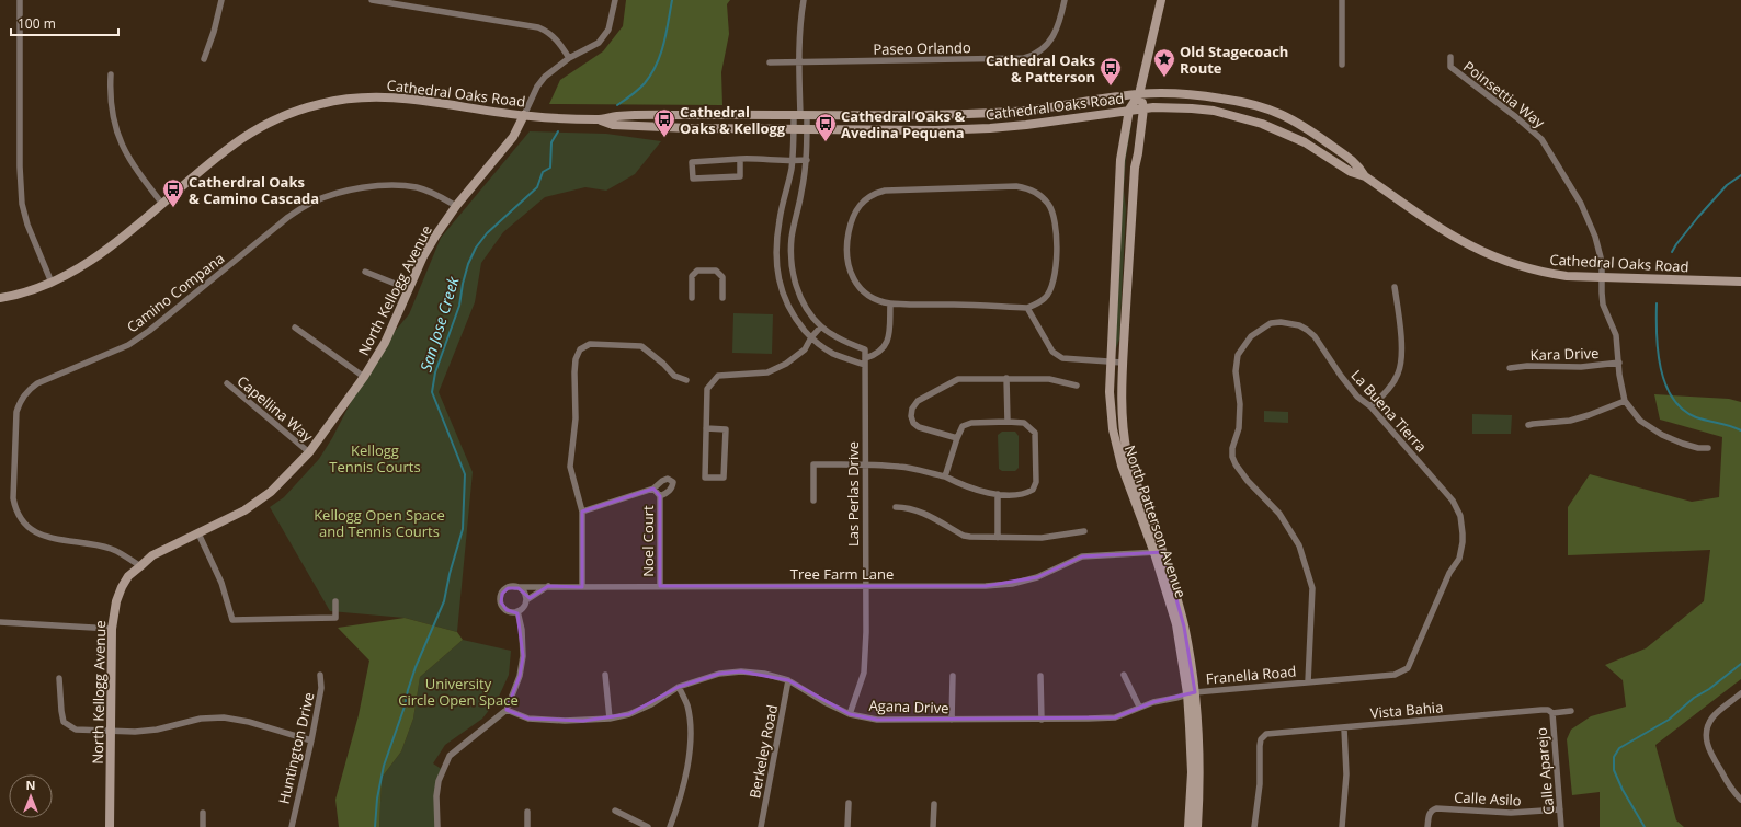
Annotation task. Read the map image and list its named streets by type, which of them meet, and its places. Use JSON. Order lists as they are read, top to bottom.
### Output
{
  "streets": {
    "main road": ["Cathedral Oaks Road", "North Kellogg Avenue", "North Patterson Avenue"],
    "street": [
      "Paseo Orlando",
      "Poinsettia Way",
      "Camino Compana",
      "Kara Drive",
      "Capellina Way",
      "La Buena Tierra",
      "Las Perlas Drive",
      "Noel Court",
      "Tree Farm Lane",
      "Franella Road",
      "Agana Drive",
      "Vista Bahia",
      "Huntington Drive",
      "Berkeley Road",
      "Calle Aparejo",
      "Calle Asilo"
    ]
  },
  "crossings": [
    ["Cathedral Oaks Road", "Poinsettia Way"],
    ["Cathedral Oaks Road", "North Kellogg Avenue"],
    ["Cathedral Oaks Road", "North Patterson Avenue"],
    ["Poinsettia Way", "Kara Drive"],
    ["North Kellogg Avenue", "Camino Compana"],
    ["North Kellogg Avenue", "Capellina Way"],
    ["La Buena Tierra", "Franella Road"],
    ["Las Perlas Drive", "Tree Farm Lane"],
    ["Las Perlas Drive", "Agana Drive"],
    ["North Patterson Avenue", "Tree Farm Lane"],
    ["North Patterson Avenue", "Franella Road"],
    ["North Patterson Avenue", "Agana Drive"],
    ["Noel Court", "Tree Farm Lane"],
    ["Franella Road", "Agana Drive"],
    ["Agana Drive", "Berkeley Road"],
    ["Vista Bahia", "Calle Aparejo"],
    ["Calle Aparejo", "Calle Asilo"]
  ],
  "water": ["San Jose Creek"],
  "parks": ["Kellogg Tennis Courts", "Kellogg Open Space and Tennis Courts", "University Circle Open Space"],
  "places": {
    "place": ["Old Stagecoach Route"],
    "bus stop": [
      "Cathedral Oaks & Patterson",
      "Cathedral Oaks & Kellogg",
      "Cathedral Oaks & Avedina Pequena",
      "Catherdral Oaks & Camino Cascada"
    ]
  },
  "scale_bar": "100 m",
  "north": "top"
}
